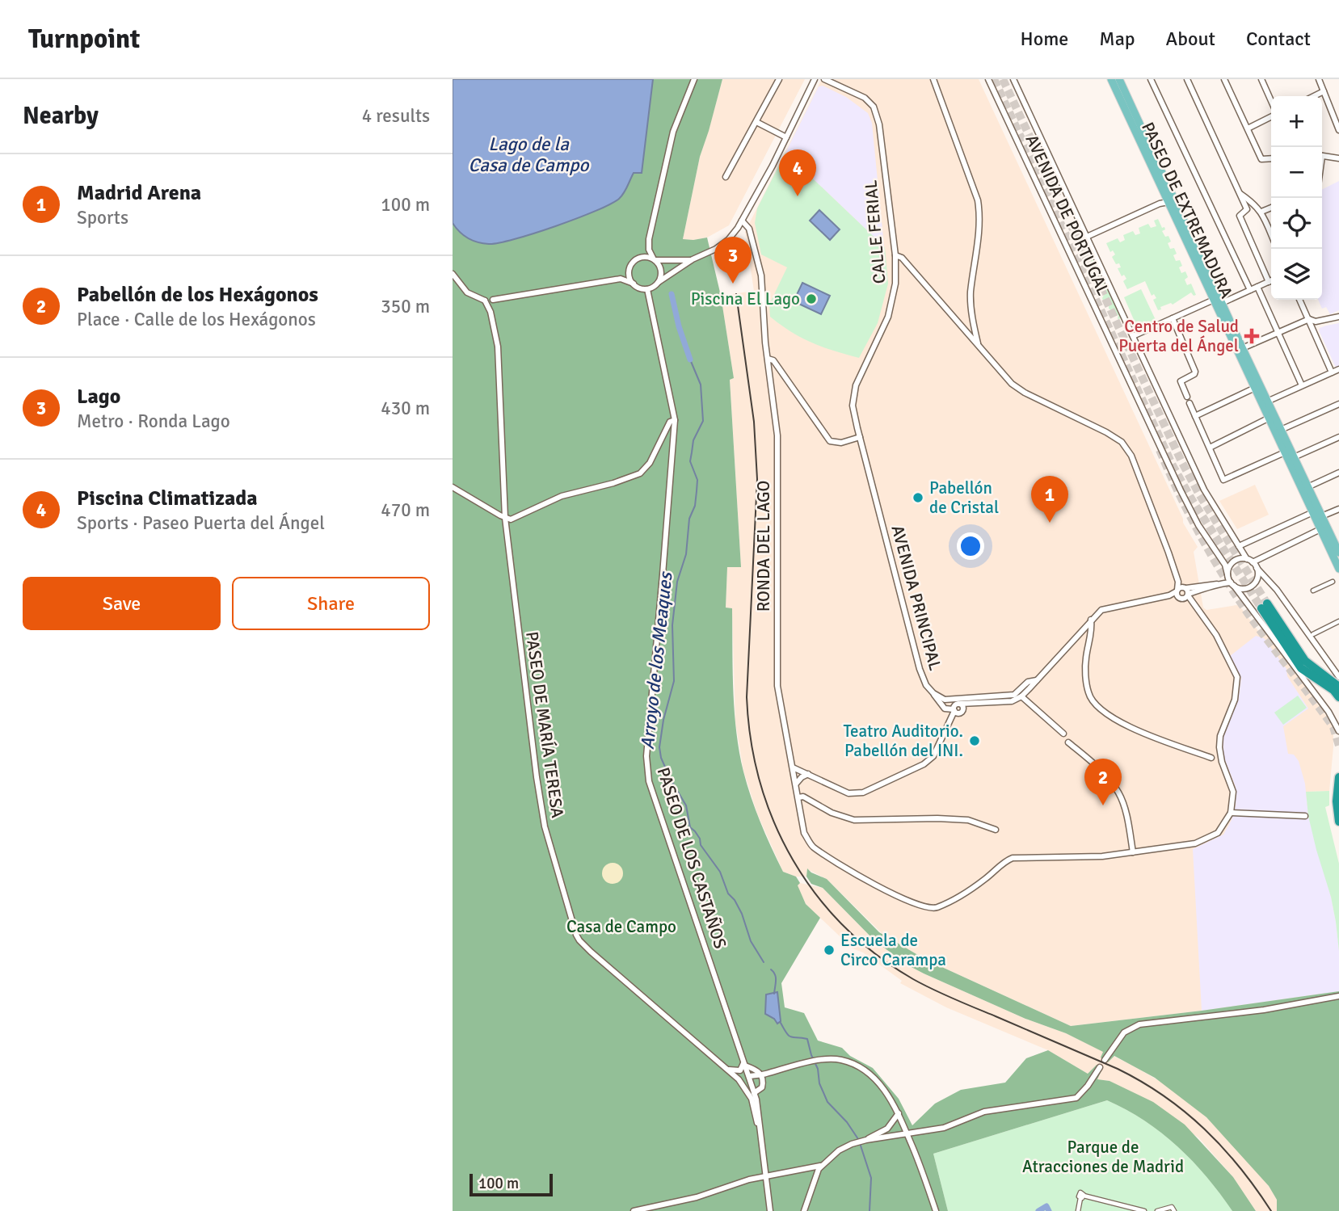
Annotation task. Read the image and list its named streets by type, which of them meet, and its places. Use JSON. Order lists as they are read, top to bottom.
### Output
{
  "streets": {
    "main road": ["PASEO DE EXTREMADURA"],
    "street": [
      "AVENIDA DE PORTUGAL",
      "CALLE FERIAL",
      "RONDA DEL LAGO",
      "AVENIDA PRINCIPAL",
      "PASEO DE MARÍA TERESA",
      "PASEO DE LOS CASTAÑOS"
    ]
  },
  "crossings": [
    ["AVENIDA DE PORTUGAL", "AVENIDA PRINCIPAL"],
    ["CALLE FERIAL", "AVENIDA PRINCIPAL"],
    ["PASEO DE MARÍA TERESA", "PASEO DE LOS CASTAÑOS"]
  ],
  "water": ["Lago de la Casa de Campo", "Arroyo de los Meaques"],
  "parks": ["Casa de Campo", "Parque de Atracciones de Madrid"],
  "places": {
    "other": [
      "Piscina El Lago",
      "Pabellón de Cristal",
      "Teatro Auditorio. Pabellón del INI.",
      "Escuela de Circo Carampa"
    ],
    "health": ["Centro de Salud Puerta del Ángel"]
  },
  "scale_bar": "100 m",
  "page": {
    "header": "Turnpoint",
    "nav": [
      "Home",
      "Map",
      "About",
      "Contact"
    ],
    "heading": ["Nearby", "4 results"],
    "map_buttons": ["+", "−"],
    "pins": [
      "4",
      "3",
      "1",
      "2"
    ],
    "list": [
      {
        "mark": "1",
        "name": "Madrid Arena",
        "note": "Sports",
        "value": "100 m"
      },
      {
        "mark": "2",
        "name": "Pabellón de los Hexágonos",
        "note": "Place · Calle de los Hexágonos",
        "value": "350 m"
      },
      {
        "mark": "3",
        "name": "Lago",
        "note": "Metro · Ronda Lago",
        "value": "430 m"
      },
      {
        "mark": "4",
        "name": "Piscina Climatizada",
        "note": "Sports · Paseo Puerta del Ángel",
        "value": "470 m"
      }
    ],
    "buttons": ["Save", "Share"],
    "scale": "100 m"
  }
}
